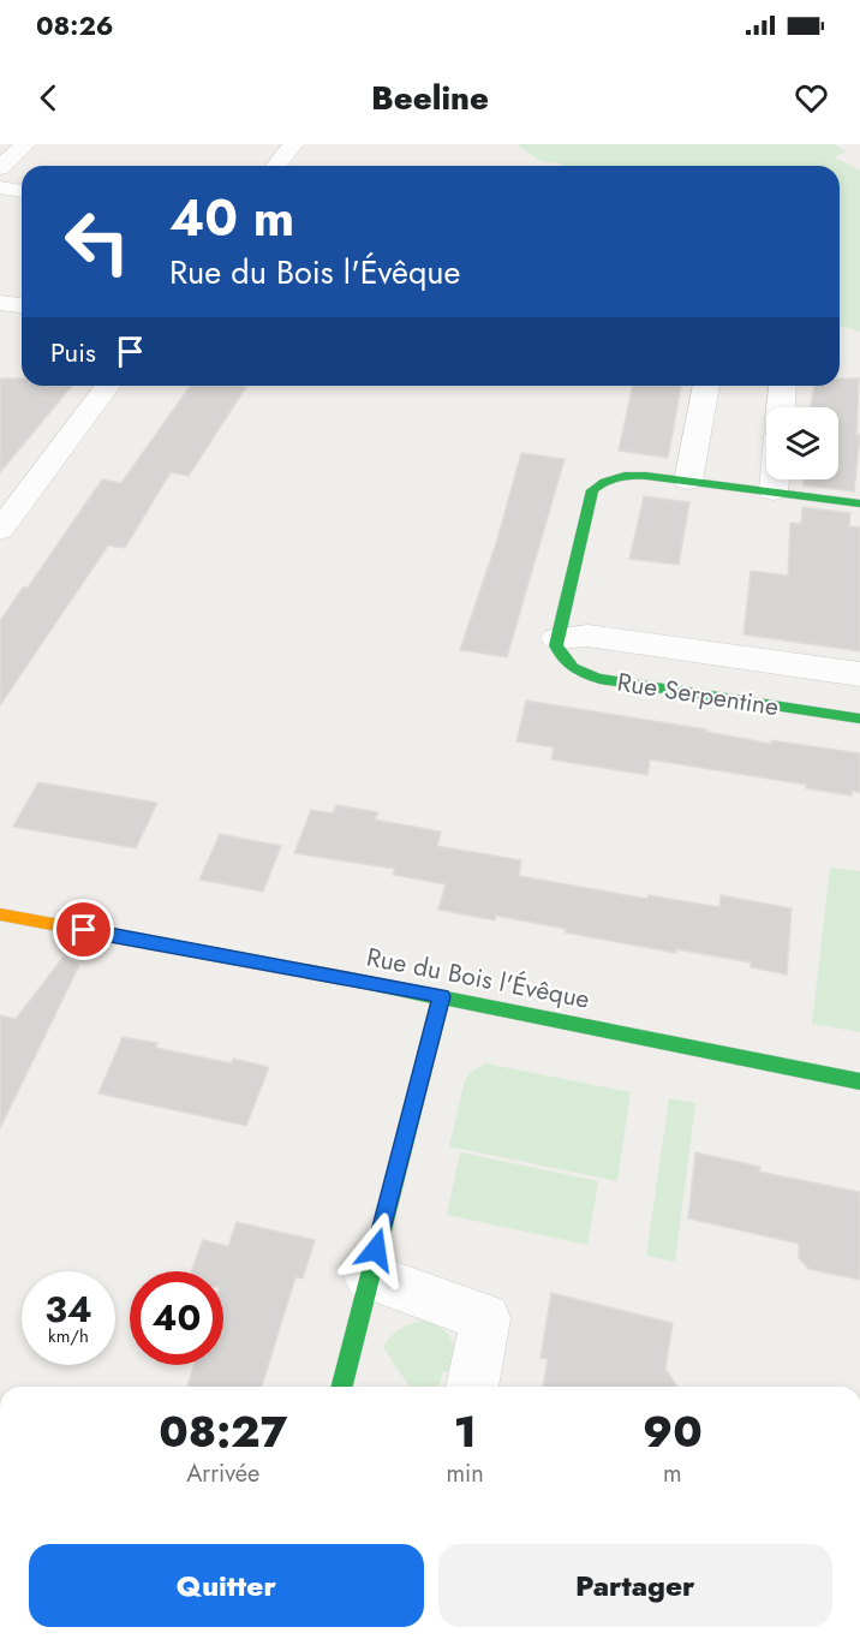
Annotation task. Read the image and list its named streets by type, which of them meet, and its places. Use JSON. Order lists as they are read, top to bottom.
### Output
{
  "streets": {
    "street": ["Rue Serpentine", "Rue du Bois l'Évêque"]
  },
  "page": {
    "status": "08:26",
    "header": "Beeline",
    "turn": ["40 m", "Rue du Bois l'Évêque"],
    "then": "Puis",
    "speed": "34 km/h",
    "limit": "40",
    "eta": [
      "08:27",
      "Arrivée",
      "1",
      "min",
      "90",
      "m"
    ],
    "buttons": ["Quitter", "Partager"]
  }
}
